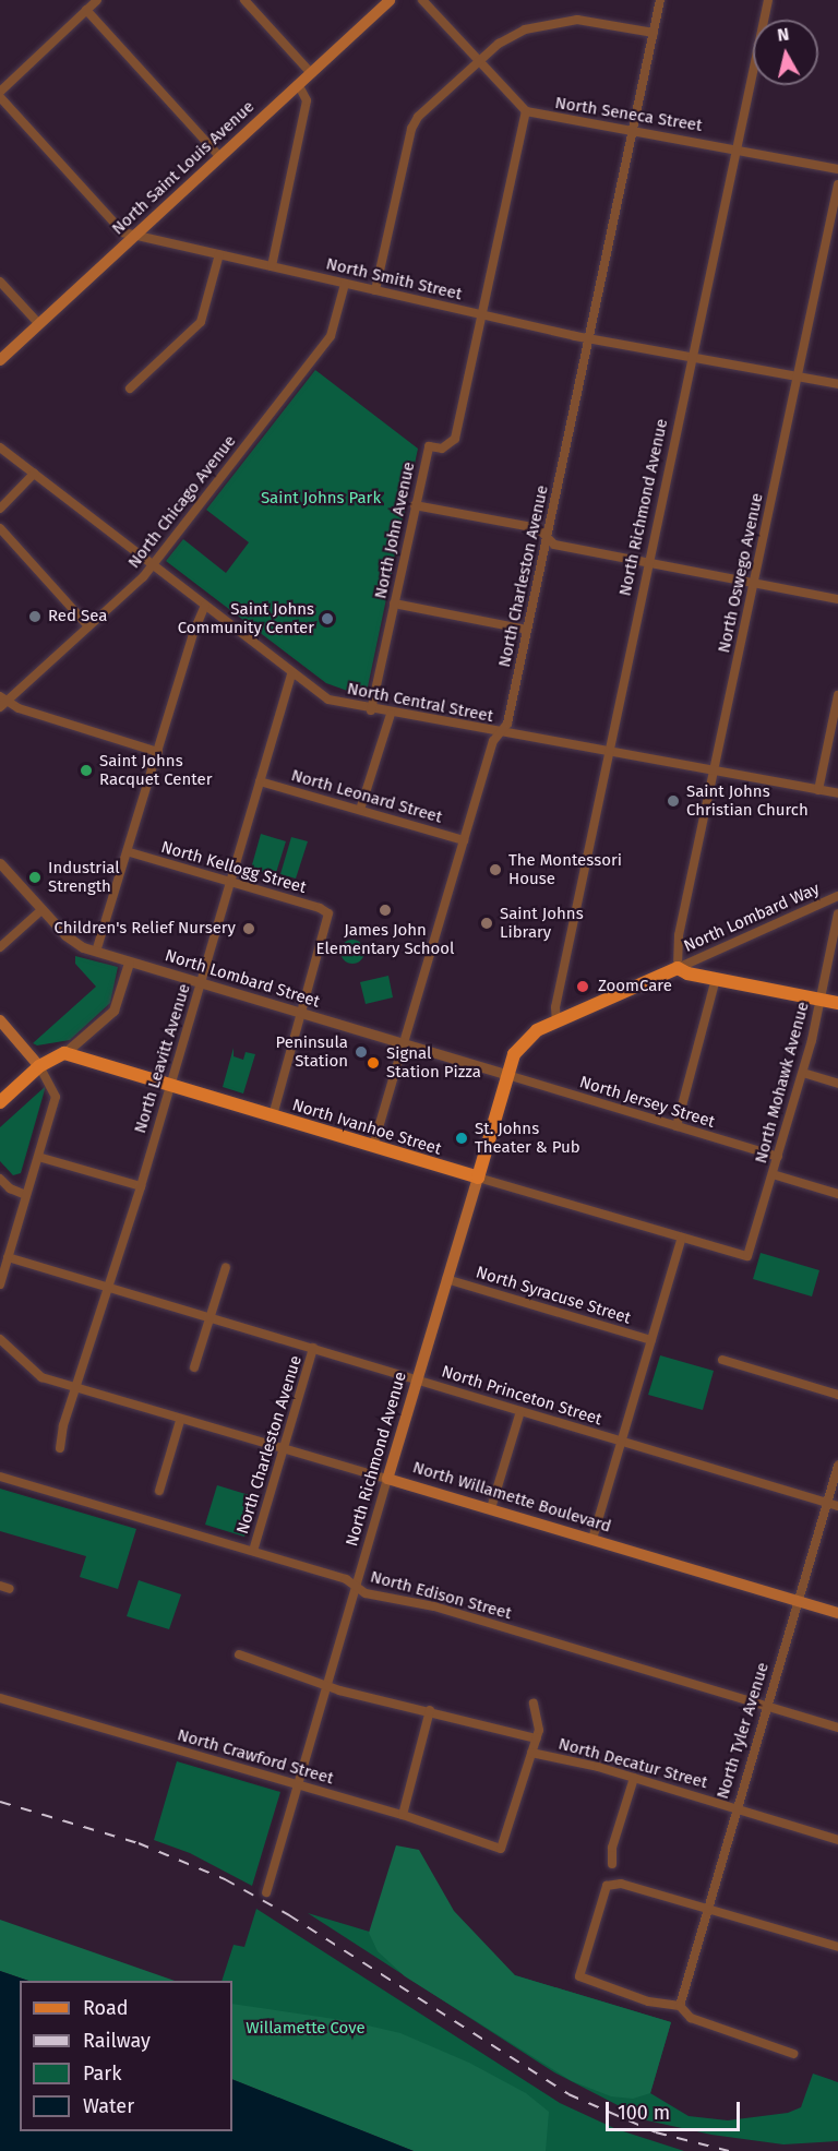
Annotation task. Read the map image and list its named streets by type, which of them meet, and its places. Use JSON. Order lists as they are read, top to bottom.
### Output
{
  "streets": {
    "main road": [
      "North Saint Louis Avenue",
      "North Richmond Avenue",
      "North Ivanhoe Street",
      "North Willamette Boulevard"
    ],
    "street": [
      "North Seneca Street",
      "North Smith Street",
      "North Chicago Avenue",
      "North John Avenue",
      "North Oswego Avenue",
      "North Charleston Avenue",
      "North Central Street",
      "North Leonard Street",
      "North Kellogg Street",
      "North Lombard Way",
      "North Lombard Street",
      "North Leavitt Avenue",
      "North Mohawk Avenue",
      "North Jersey Street",
      "North Syracuse Street",
      "North Princeton Street",
      "North Edison Street",
      "North Tyler Avenue",
      "North Crawford Street",
      "North Decatur Street"
    ]
  },
  "crossings": [
    ["North Seneca Street", "North Richmond Avenue"],
    ["North Seneca Street", "North John Avenue"],
    ["North Seneca Street", "North Charleston Avenue"],
    ["North Saint Louis Avenue", "North Smith Street"],
    ["North Smith Street", "North Chicago Avenue"],
    ["North Smith Street", "North Richmond Avenue"],
    ["North Smith Street", "North John Avenue"],
    ["North Smith Street", "North Oswego Avenue"],
    ["North Smith Street", "North Charleston Avenue"],
    ["North Chicago Avenue", "North Central Street"],
    ["North Richmond Avenue", "North Central Street"],
    ["North Richmond Avenue", "North Lombard Street"],
    ["North Richmond Avenue", "North Jersey Street"],
    ["North Richmond Avenue", "North Ivanhoe Street"],
    ["North Richmond Avenue", "North Syracuse Street"],
    ["North Richmond Avenue", "North Princeton Street"],
    ["North Richmond Avenue", "North Willamette Boulevard"],
    ["North Richmond Avenue", "North Edison Street"],
    ["North Richmond Avenue", "North Crawford Street"],
    ["North Richmond Avenue", "North Decatur Street"],
    ["North John Avenue", "North Central Street"],
    ["North Oswego Avenue", "North Central Street"],
    ["North Oswego Avenue", "North Lombard Way"],
    ["North Charleston Avenue", "North Central Street"],
    ["North Charleston Avenue", "North Leonard Street"],
    ["North Charleston Avenue", "North Lombard Street"],
    ["North Charleston Avenue", "North Ivanhoe Street"],
    ["North Charleston Avenue", "North Princeton Street"],
    ["North Charleston Avenue", "North Willamette Boulevard"],
    ["North Charleston Avenue", "North Edison Street"],
    ["North Central Street", "North Leavitt Avenue"],
    ["North Leonard Street", "North Leavitt Avenue"],
    ["North Kellogg Street", "North Lombard Street"],
    ["North Kellogg Street", "North Leavitt Avenue"],
    ["North Lombard Street", "North Leavitt Avenue"],
    ["North Lombard Street", "North Jersey Street"],
    ["North Leavitt Avenue", "North Ivanhoe Street"],
    ["North Leavitt Avenue", "North Princeton Street"],
    ["North Leavitt Avenue", "North Willamette Boulevard"],
    ["North Mohawk Avenue", "North Jersey Street"],
    ["North Mohawk Avenue", "North Ivanhoe Street"],
    ["North Princeton Street", "North Tyler Avenue"],
    ["North Willamette Boulevard", "North Tyler Avenue"],
    ["North Edison Street", "North Tyler Avenue"],
    ["North Tyler Avenue", "North Decatur Street"],
    ["North Crawford Street", "North Decatur Street"]
  ],
  "parks": ["Saint Johns Park", "Willamette Cove"],
  "places": [
    "Red Sea",
    "Saint Johns Community Center",
    "Saint Johns Racquet Center",
    "Saint Johns Christian Church",
    "The Montessori House",
    "Industrial Strength",
    "James John Elementary School",
    "Saint Johns Library",
    "Children's Relief Nursery",
    "ZoomCare",
    "Peninsula Station",
    "Signal Station Pizza",
    "St. Johns Theater & Pub"
  ],
  "legend": [
    "Road",
    "Railway",
    "Park",
    "Water"
  ],
  "scale_bar": "100 m",
  "north": "top"
}
